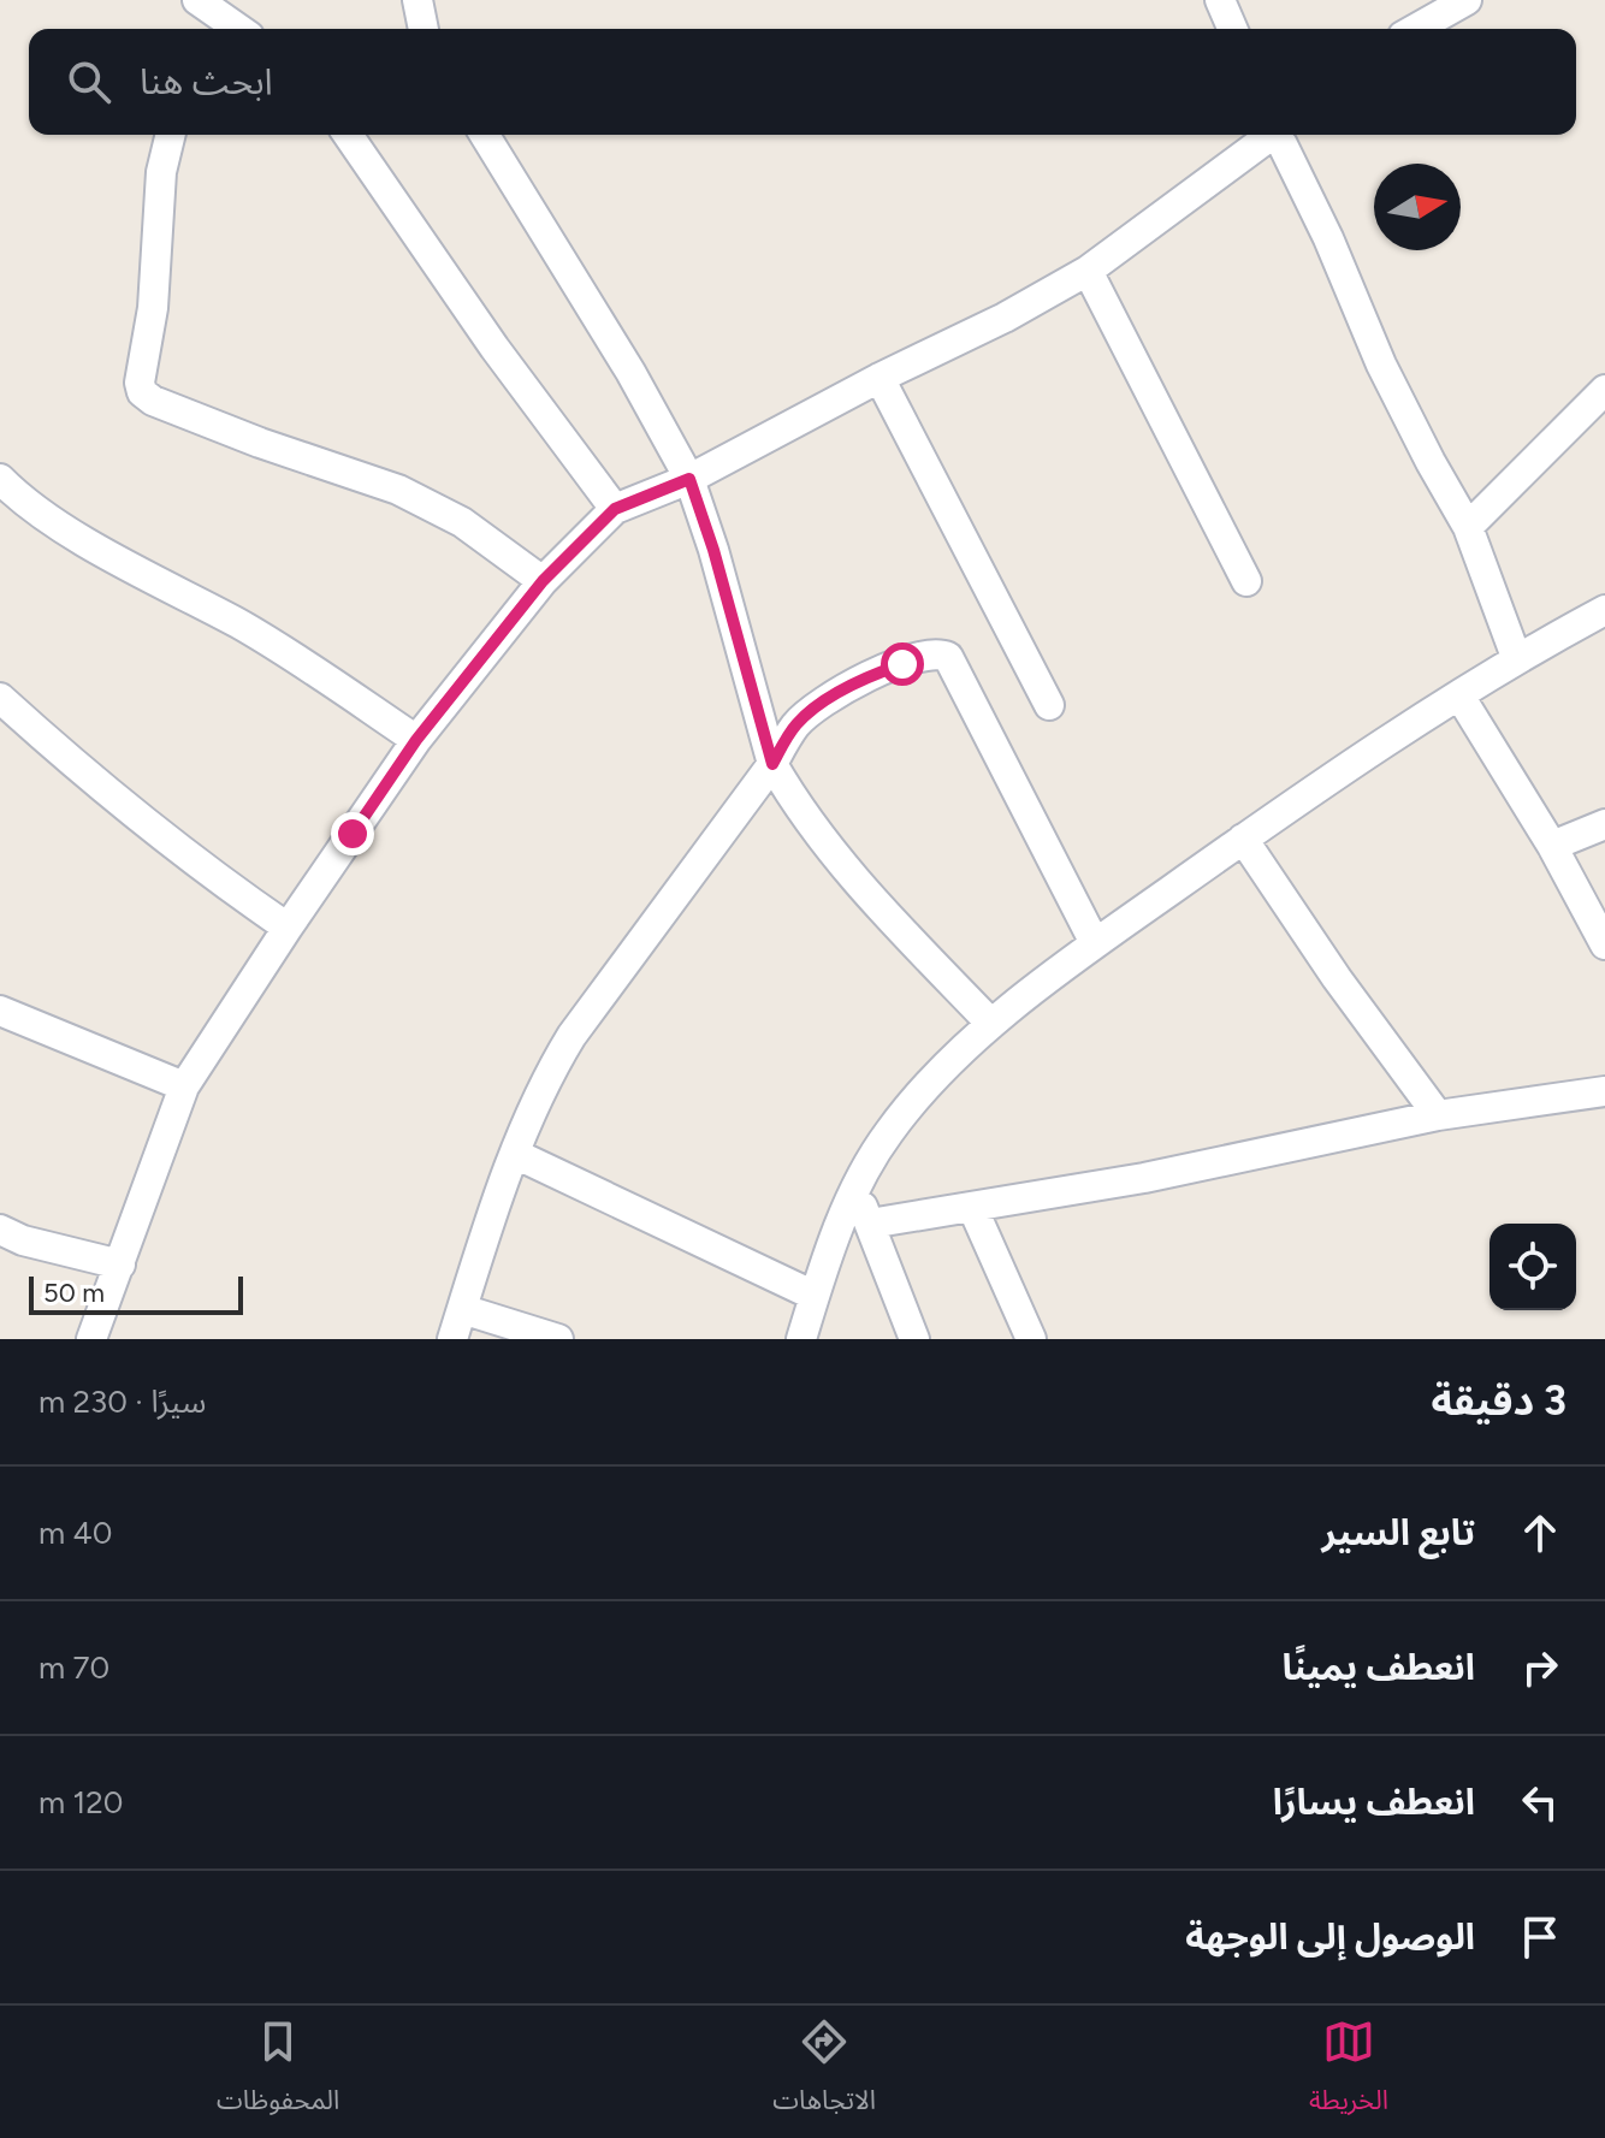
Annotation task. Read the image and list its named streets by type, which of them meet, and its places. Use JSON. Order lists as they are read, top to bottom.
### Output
{
  "scale_bar": "50 m",
  "north": "right",
  "page": {
    "search": "ابحث هنا",
    "scale": "50 m",
    "heading": ["3 دقيقة", "سيرًا · 230 m"],
    "list": [
      ["تابع السير", "40 m"],
      ["انعطف يمينًا", "70 m"],
      ["انعطف يسارًا", "120 m"],
      "الوصول إلى الوجهة"
    ],
    "nav": ["الخريطة", "الاتجاهات", "المحفوظات"]
  }
}
